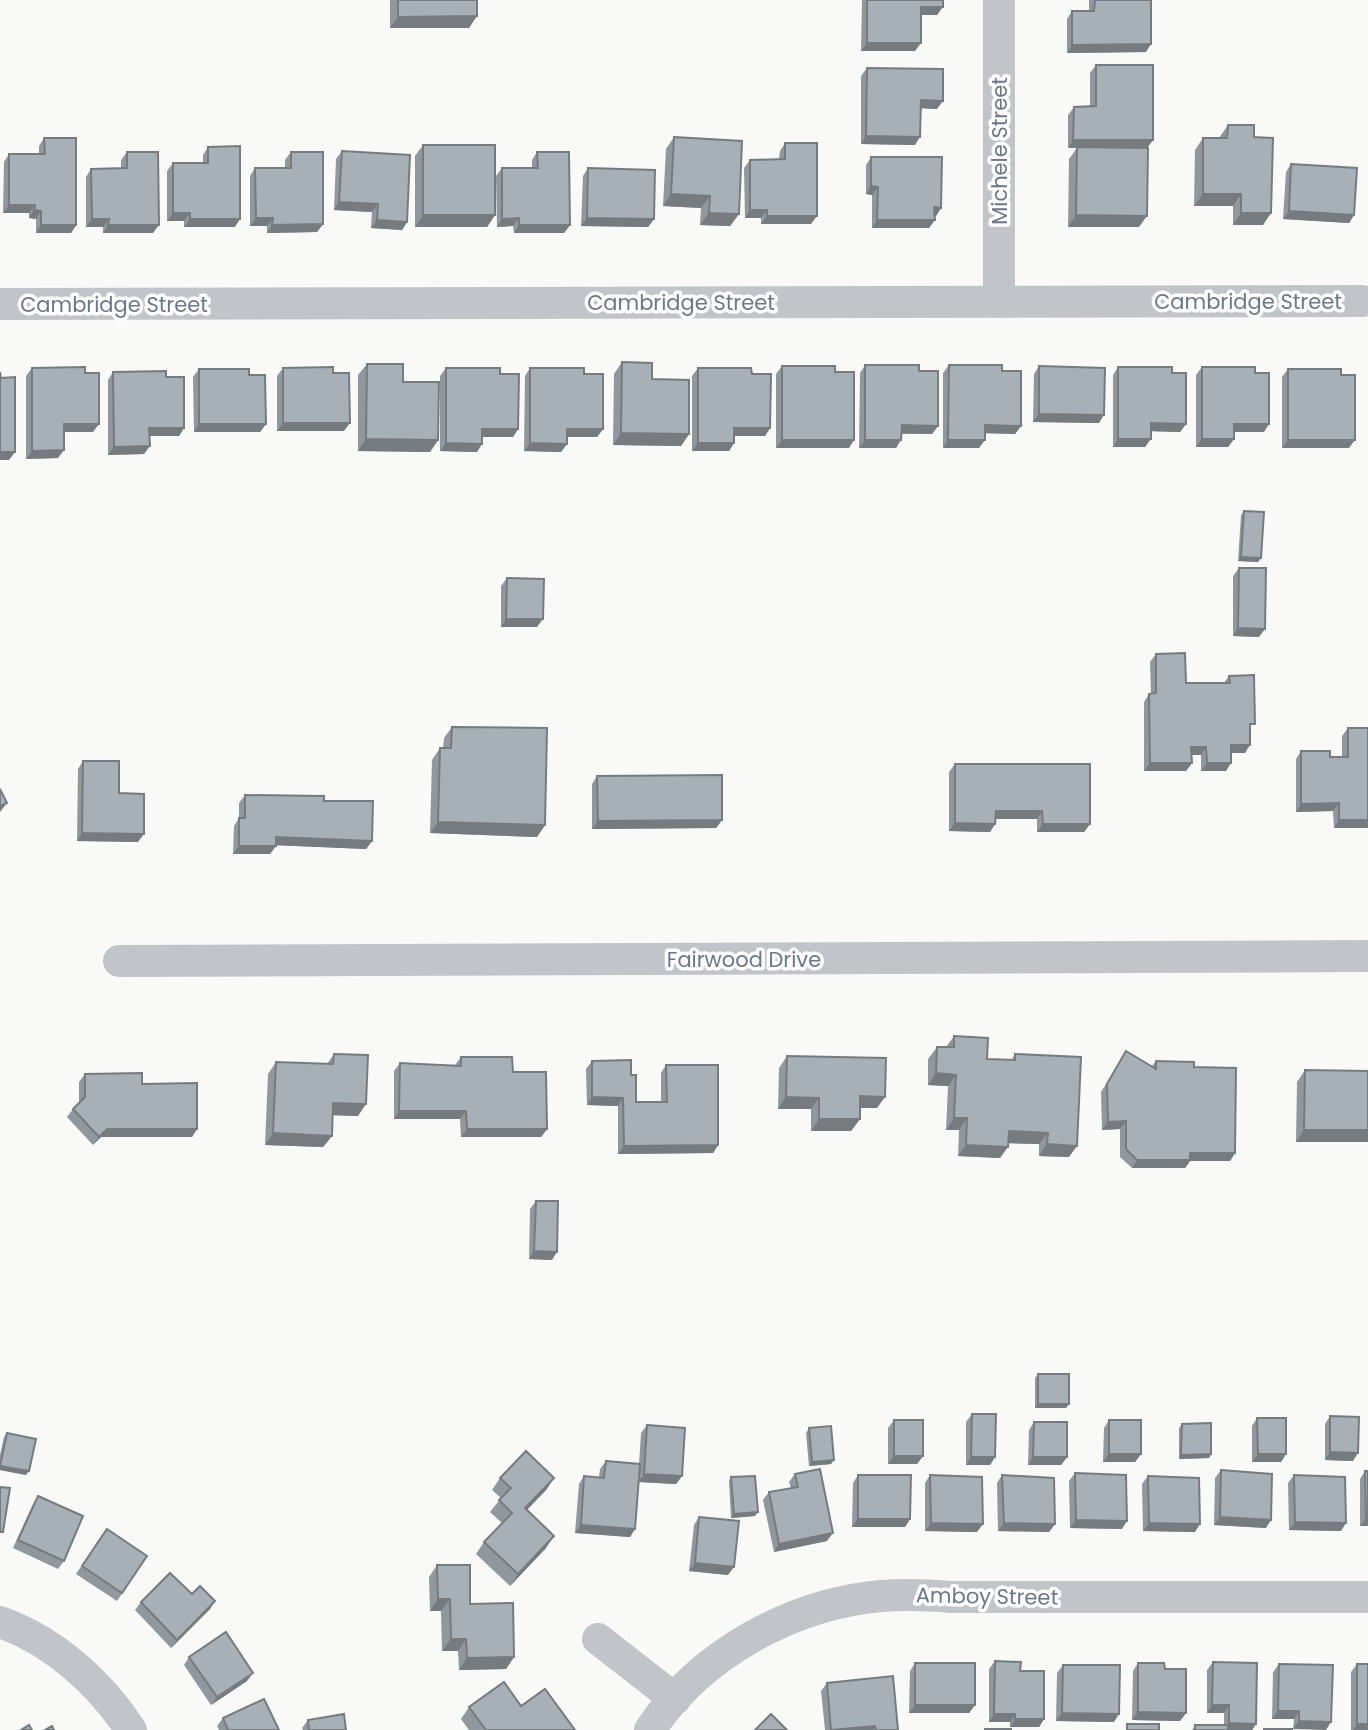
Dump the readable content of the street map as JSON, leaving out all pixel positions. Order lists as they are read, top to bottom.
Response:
{
  "streets": {
    "street": [
      "Michele Street",
      "Cambridge Street",
      "Fairwood Drive",
      "Amboy Street"
    ]
  },
  "crossings": [
    ["Michele Street", "Cambridge Street"]
  ]
}
